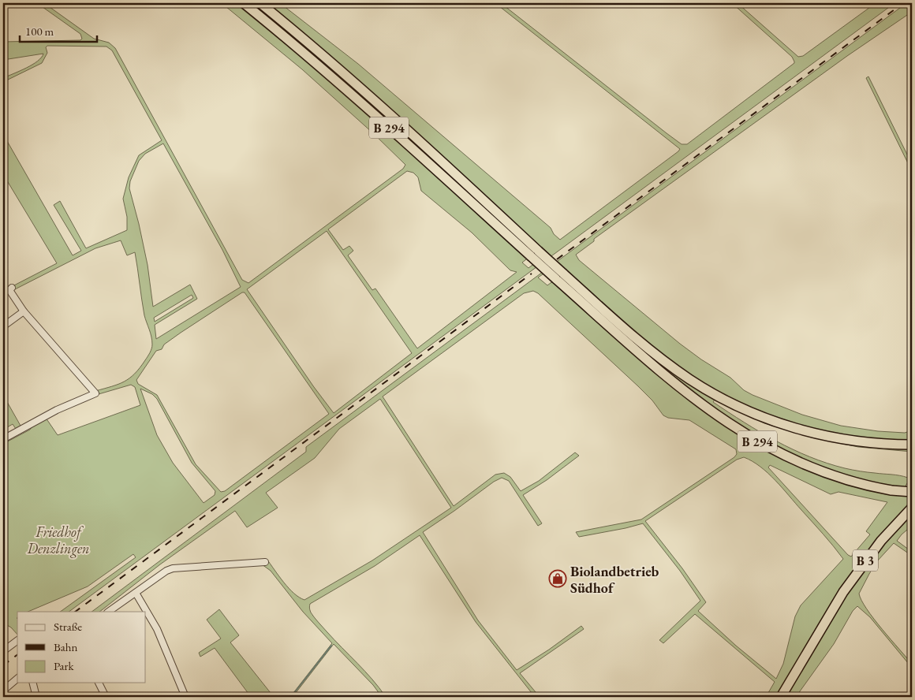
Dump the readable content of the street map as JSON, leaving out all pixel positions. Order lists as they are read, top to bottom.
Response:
{
  "streets": {
    "highway": ["B 294", "B 3"]
  },
  "parks": ["Friedhof Denzlingen"],
  "places": {
    "shop": ["Biolandbetrieb Südhof"]
  },
  "legend": ["Straße", "Bahn", "Park"],
  "scale_bar": "100 m"
}
